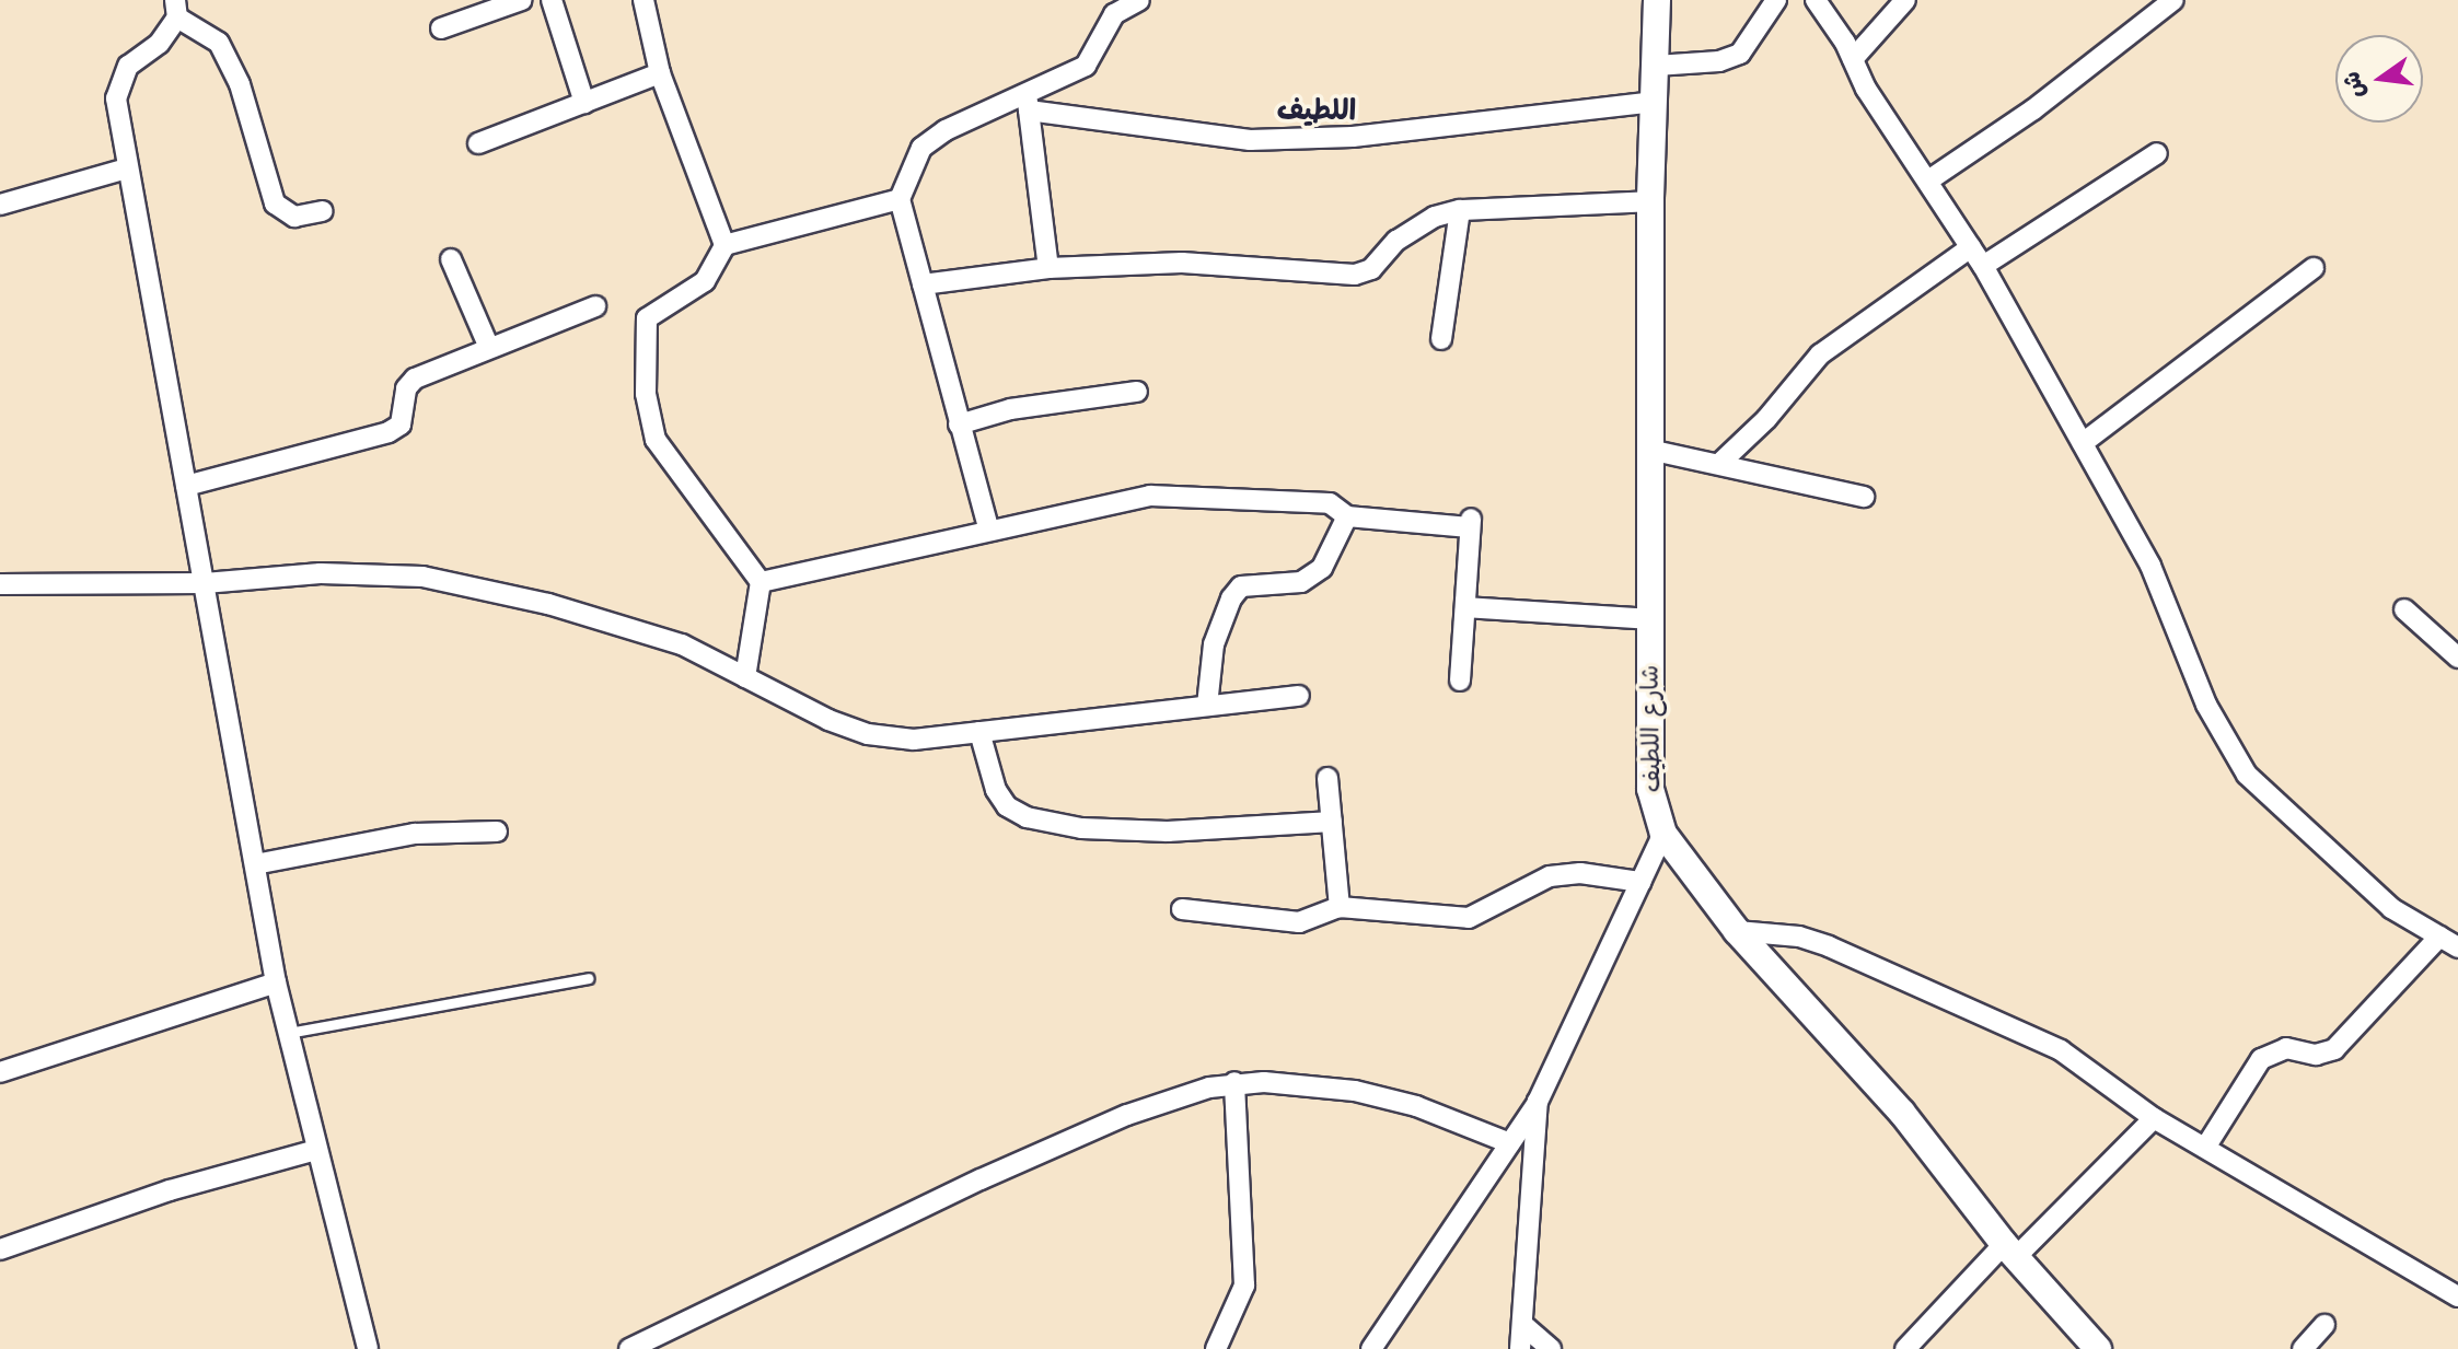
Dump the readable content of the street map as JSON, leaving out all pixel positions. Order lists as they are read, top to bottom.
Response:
{
  "streets": {
    "street": ["شارع اللطيف"]
  },
  "districts": ["اللطيف"],
  "north": "left"
}
